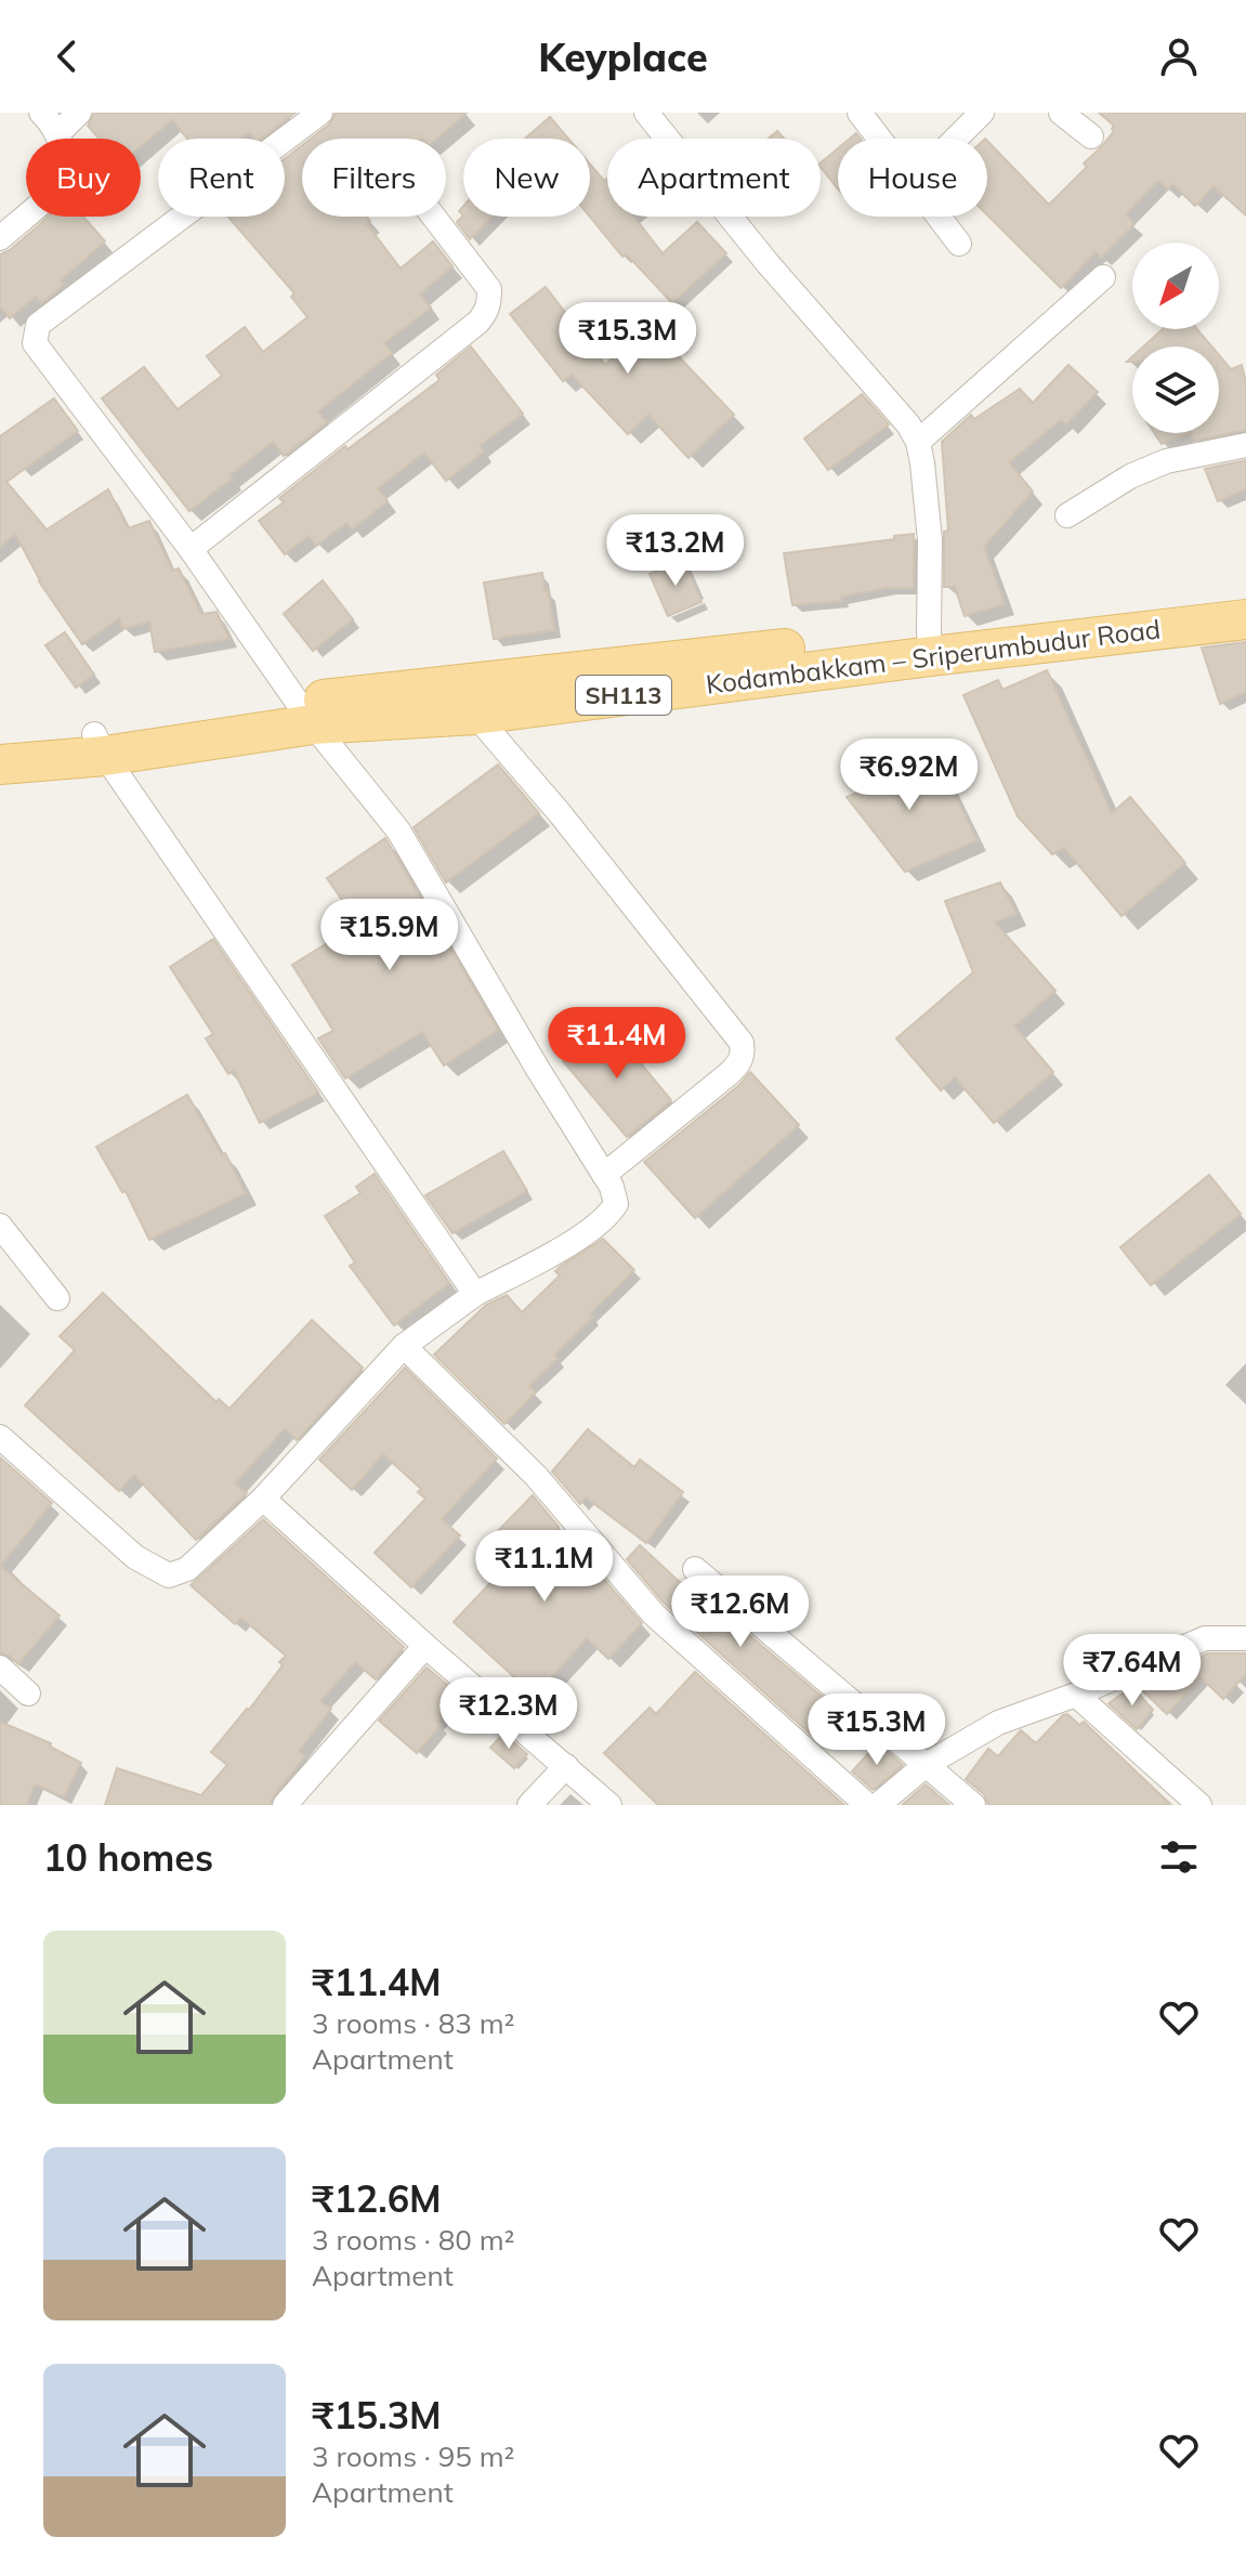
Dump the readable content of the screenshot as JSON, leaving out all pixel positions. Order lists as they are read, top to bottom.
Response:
{
  "streets": {
    "main road": ["Kodambakkam – Sriperumbudur Road", "SH113"]
  },
  "north": "bottom left",
  "page": {
    "header": "Keyplace",
    "chip": [
      "Buy",
      "Rent",
      "Filters",
      "New",
      "Apartment",
      "House"
    ],
    "price": [
      "₹15.3M",
      "₹13.2M",
      "₹6.92M",
      "₹15.9M",
      "₹11.4M",
      "₹11.1M",
      "₹12.6M",
      "₹7.64M",
      "₹12.3M",
      "₹15.3M"
    ],
    "heading": "10 homes",
    "list": [
      {
        "name": "₹11.4M",
        "note": "3 rooms · 83 m² · Apartment"
      },
      {
        "name": "₹12.6M",
        "note": "3 rooms · 80 m² · Apartment"
      },
      {
        "name": "₹15.3M",
        "note": "3 rooms · 95 m² · Apartment"
      }
    ]
  }
}
